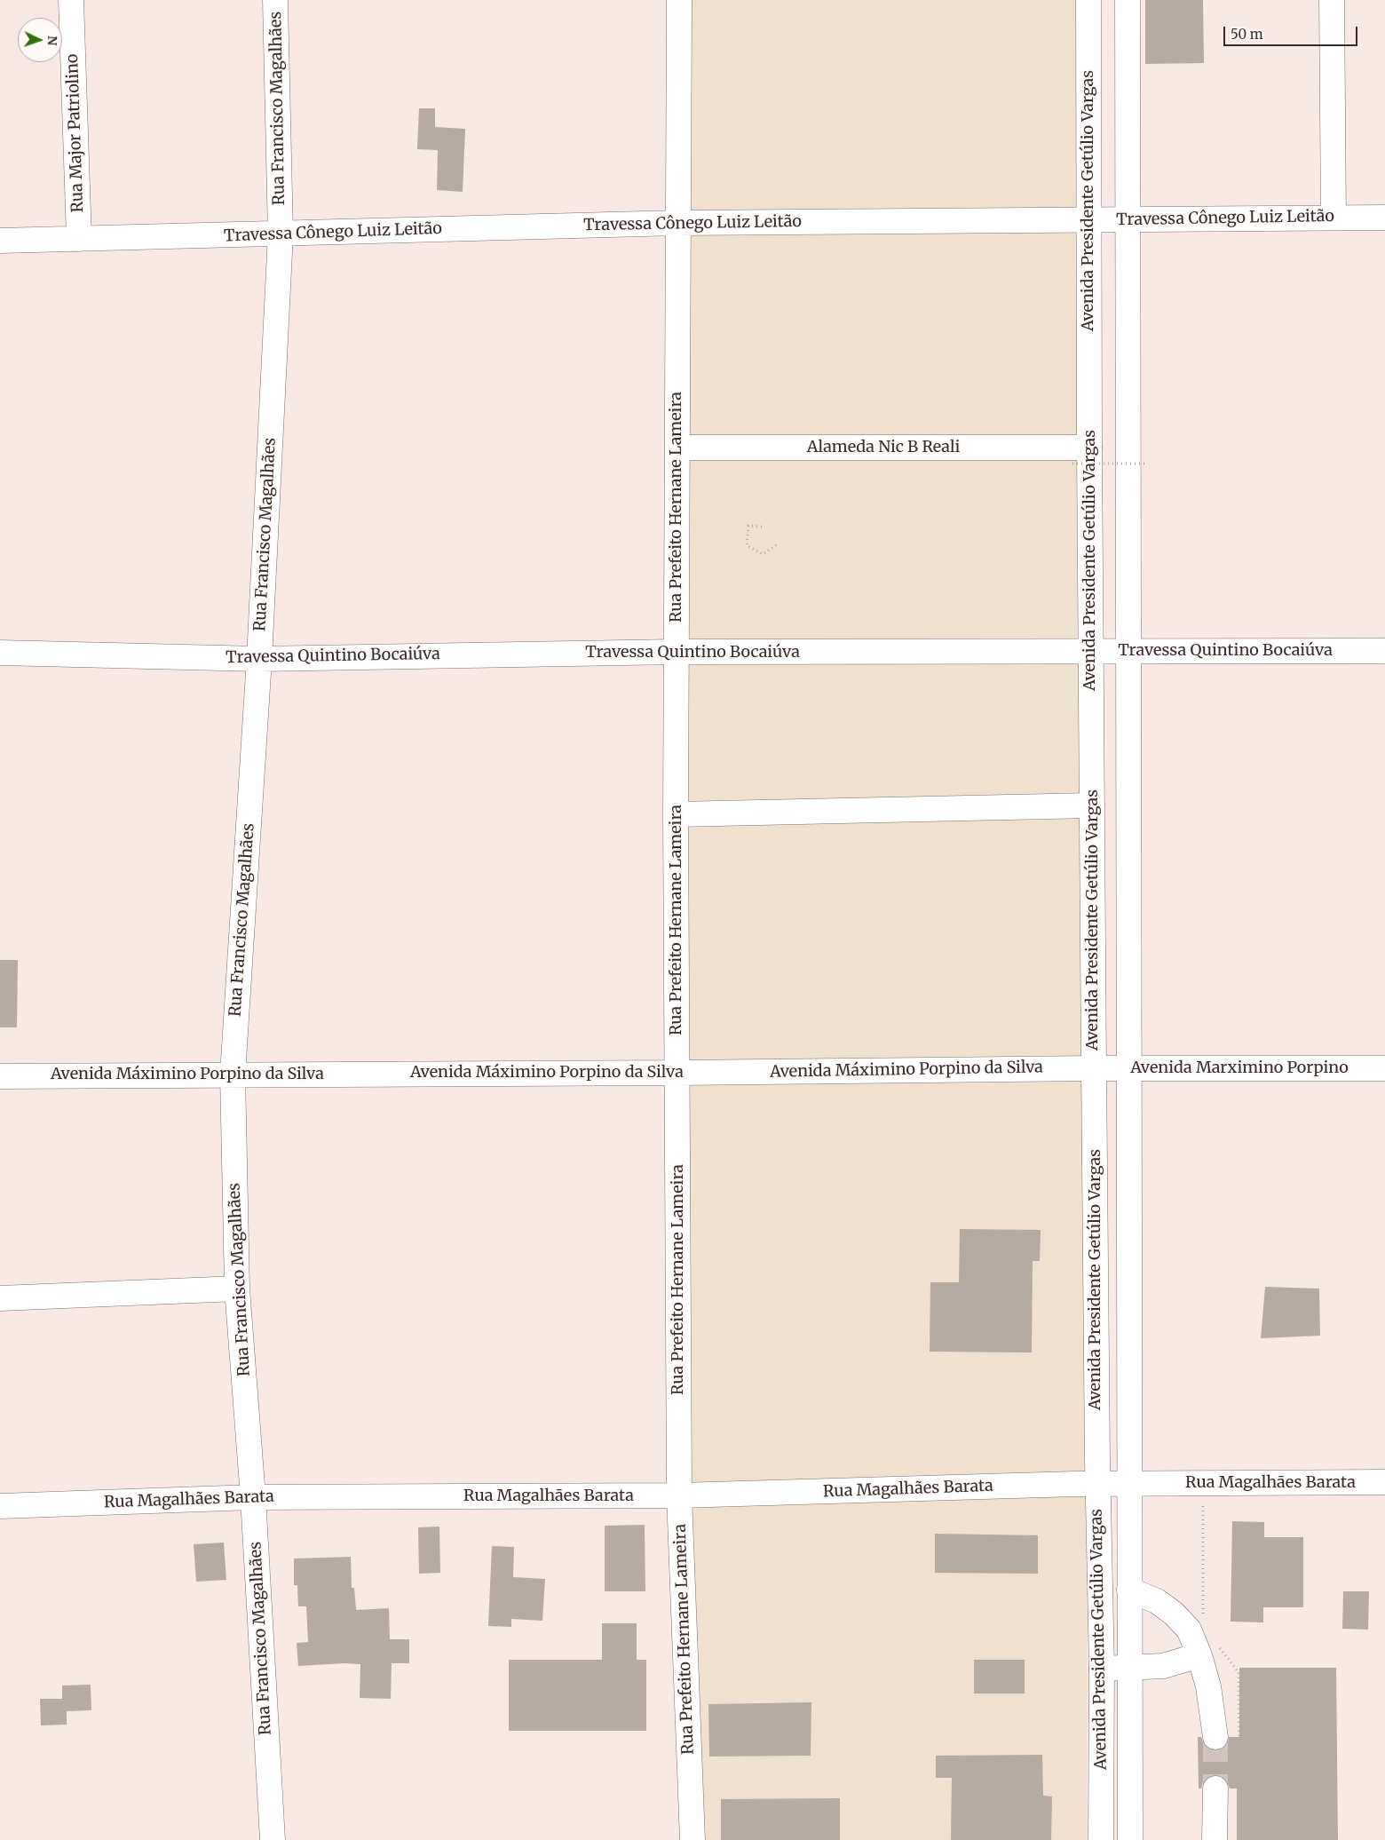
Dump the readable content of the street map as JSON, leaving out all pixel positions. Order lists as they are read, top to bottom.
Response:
{
  "streets": {
    "main road": [
      "Rua Francisco Magalhães",
      "Rua Major Patriolino",
      "Avenida Presidente Getúlio Vargas",
      "Travessa Cônego Luiz Leitão",
      "Alameda Nic B Reali",
      "Rua Prefeito Hernane Lameira",
      "Travessa Quintino Bocaiúva",
      "Avenida Marximino Porpino",
      "Avenida Máximino Porpino da Silva",
      "Rua Magalhães Barata"
    ]
  },
  "crossings": [
    ["Rua Francisco Magalhães", "Travessa Cônego Luiz Leitão"],
    ["Rua Francisco Magalhães", "Travessa Quintino Bocaiúva"],
    ["Rua Francisco Magalhães", "Avenida Máximino Porpino da Silva"],
    ["Rua Francisco Magalhães", "Rua Magalhães Barata"],
    ["Rua Major Patriolino", "Travessa Cônego Luiz Leitão"],
    ["Avenida Presidente Getúlio Vargas", "Travessa Cônego Luiz Leitão"],
    ["Avenida Presidente Getúlio Vargas", "Alameda Nic B Reali"],
    ["Avenida Presidente Getúlio Vargas", "Travessa Quintino Bocaiúva"],
    ["Avenida Presidente Getúlio Vargas", "Avenida Marximino Porpino"],
    ["Avenida Presidente Getúlio Vargas", "Avenida Máximino Porpino da Silva"],
    ["Avenida Presidente Getúlio Vargas", "Rua Magalhães Barata"],
    ["Travessa Cônego Luiz Leitão", "Rua Prefeito Hernane Lameira"],
    ["Alameda Nic B Reali", "Rua Prefeito Hernane Lameira"],
    ["Rua Prefeito Hernane Lameira", "Travessa Quintino Bocaiúva"],
    ["Rua Prefeito Hernane Lameira", "Avenida Máximino Porpino da Silva"],
    ["Rua Prefeito Hernane Lameira", "Rua Magalhães Barata"],
    ["Avenida Marximino Porpino", "Avenida Máximino Porpino da Silva"]
  ],
  "scale_bar": "50 m",
  "north": "right"
}
